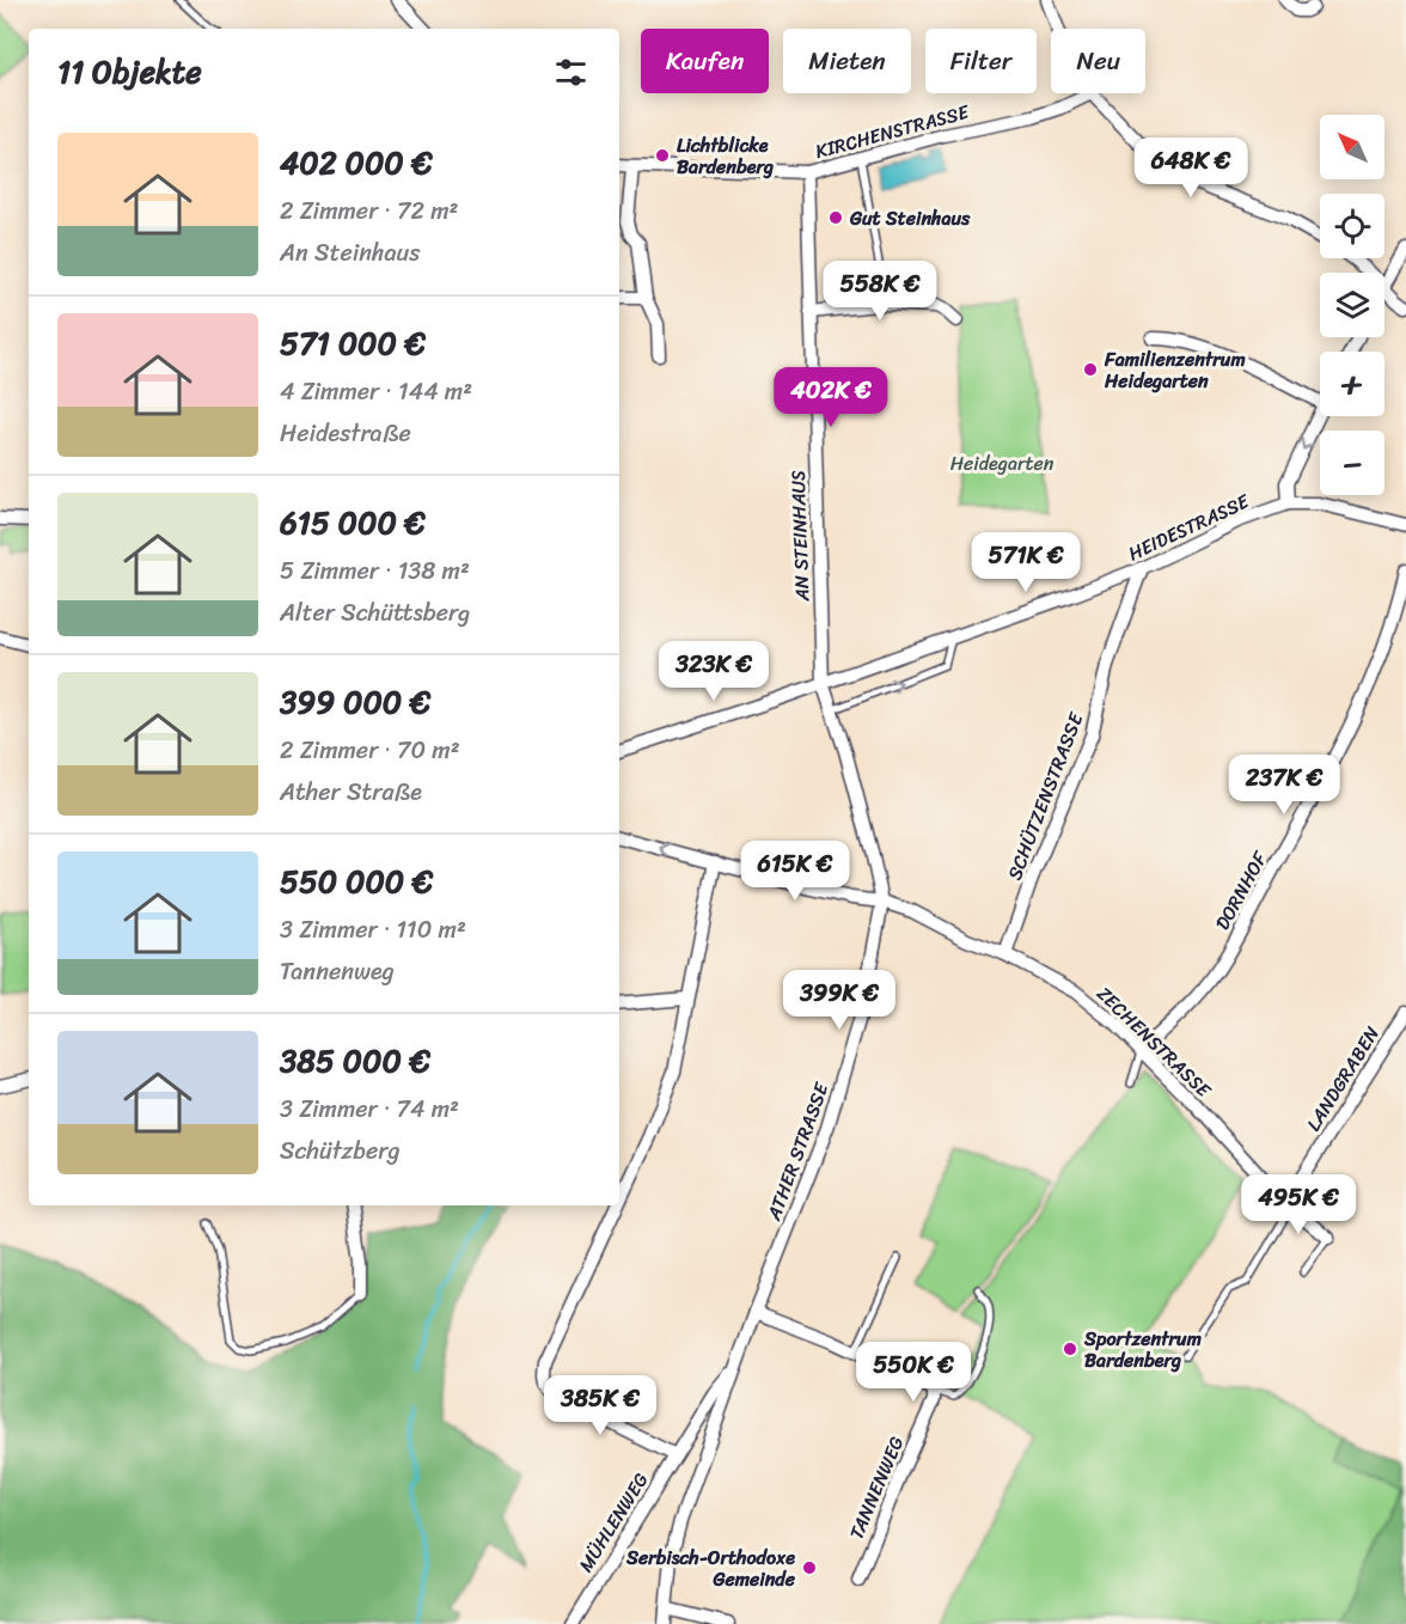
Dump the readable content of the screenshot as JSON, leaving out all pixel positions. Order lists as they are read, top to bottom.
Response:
{
  "streets": {
    "street": [
      "KIRCHENSTRASSE",
      "HEIDESTRASSE",
      "AN STEINHAUS",
      "SCHÜTZENSTRASSE",
      "DORNHOF",
      "ZECHENSTRASSE",
      "LANDGRABEN",
      "ATHER STRASSE",
      "TANNENWEG",
      "MÜHLENWEG"
    ]
  },
  "crossings": [
    ["KIRCHENSTRASSE", "AN STEINHAUS"],
    ["HEIDESTRASSE", "AN STEINHAUS"],
    ["HEIDESTRASSE", "SCHÜTZENSTRASSE"],
    ["HEIDESTRASSE", "ATHER STRASSE"],
    ["AN STEINHAUS", "ATHER STRASSE"],
    ["SCHÜTZENSTRASSE", "ZECHENSTRASSE"],
    ["DORNHOF", "ZECHENSTRASSE"],
    ["ZECHENSTRASSE", "LANDGRABEN"],
    ["ZECHENSTRASSE", "ATHER STRASSE"],
    ["ATHER STRASSE", "MÜHLENWEG"]
  ],
  "parks": ["Heidegarten"],
  "places": [
    "Lichtblicke Bardenberg",
    "Gut Steinhaus",
    "Familienzentrum Heidegarten",
    "Sportzentrum Bardenberg",
    "Serbisch-Orthodoxe Gemeinde"
  ],
  "north": "top left",
  "page": {
    "chip": [
      "Kaufen",
      "Mieten",
      "Filter",
      "Neu"
    ],
    "heading": "11 Objekte",
    "map_buttons": ["+", "−"],
    "list": [
      {
        "name": "402 000 €",
        "note": "2 Zimmer · 72 m² · An Steinhaus"
      },
      {
        "name": "571 000 €",
        "note": "4 Zimmer · 144 m² · Heidestraße"
      },
      {
        "name": "615 000 €",
        "note": "5 Zimmer · 138 m² · Alter Schüttsberg"
      },
      {
        "name": "399 000 €",
        "note": "2 Zimmer · 70 m² · Ather Straße"
      },
      {
        "name": "550 000 €",
        "note": "3 Zimmer · 110 m² · Tannenweg"
      },
      {
        "name": "385 000 €",
        "note": "3 Zimmer · 74 m² · Schützberg"
      }
    ],
    "price": [
      "648K €",
      "558K €",
      "402K €",
      "571K €",
      "323K €",
      "237K €",
      "615K €",
      "399K €",
      "495K €",
      "550K €",
      "385K €"
    ]
  }
}
